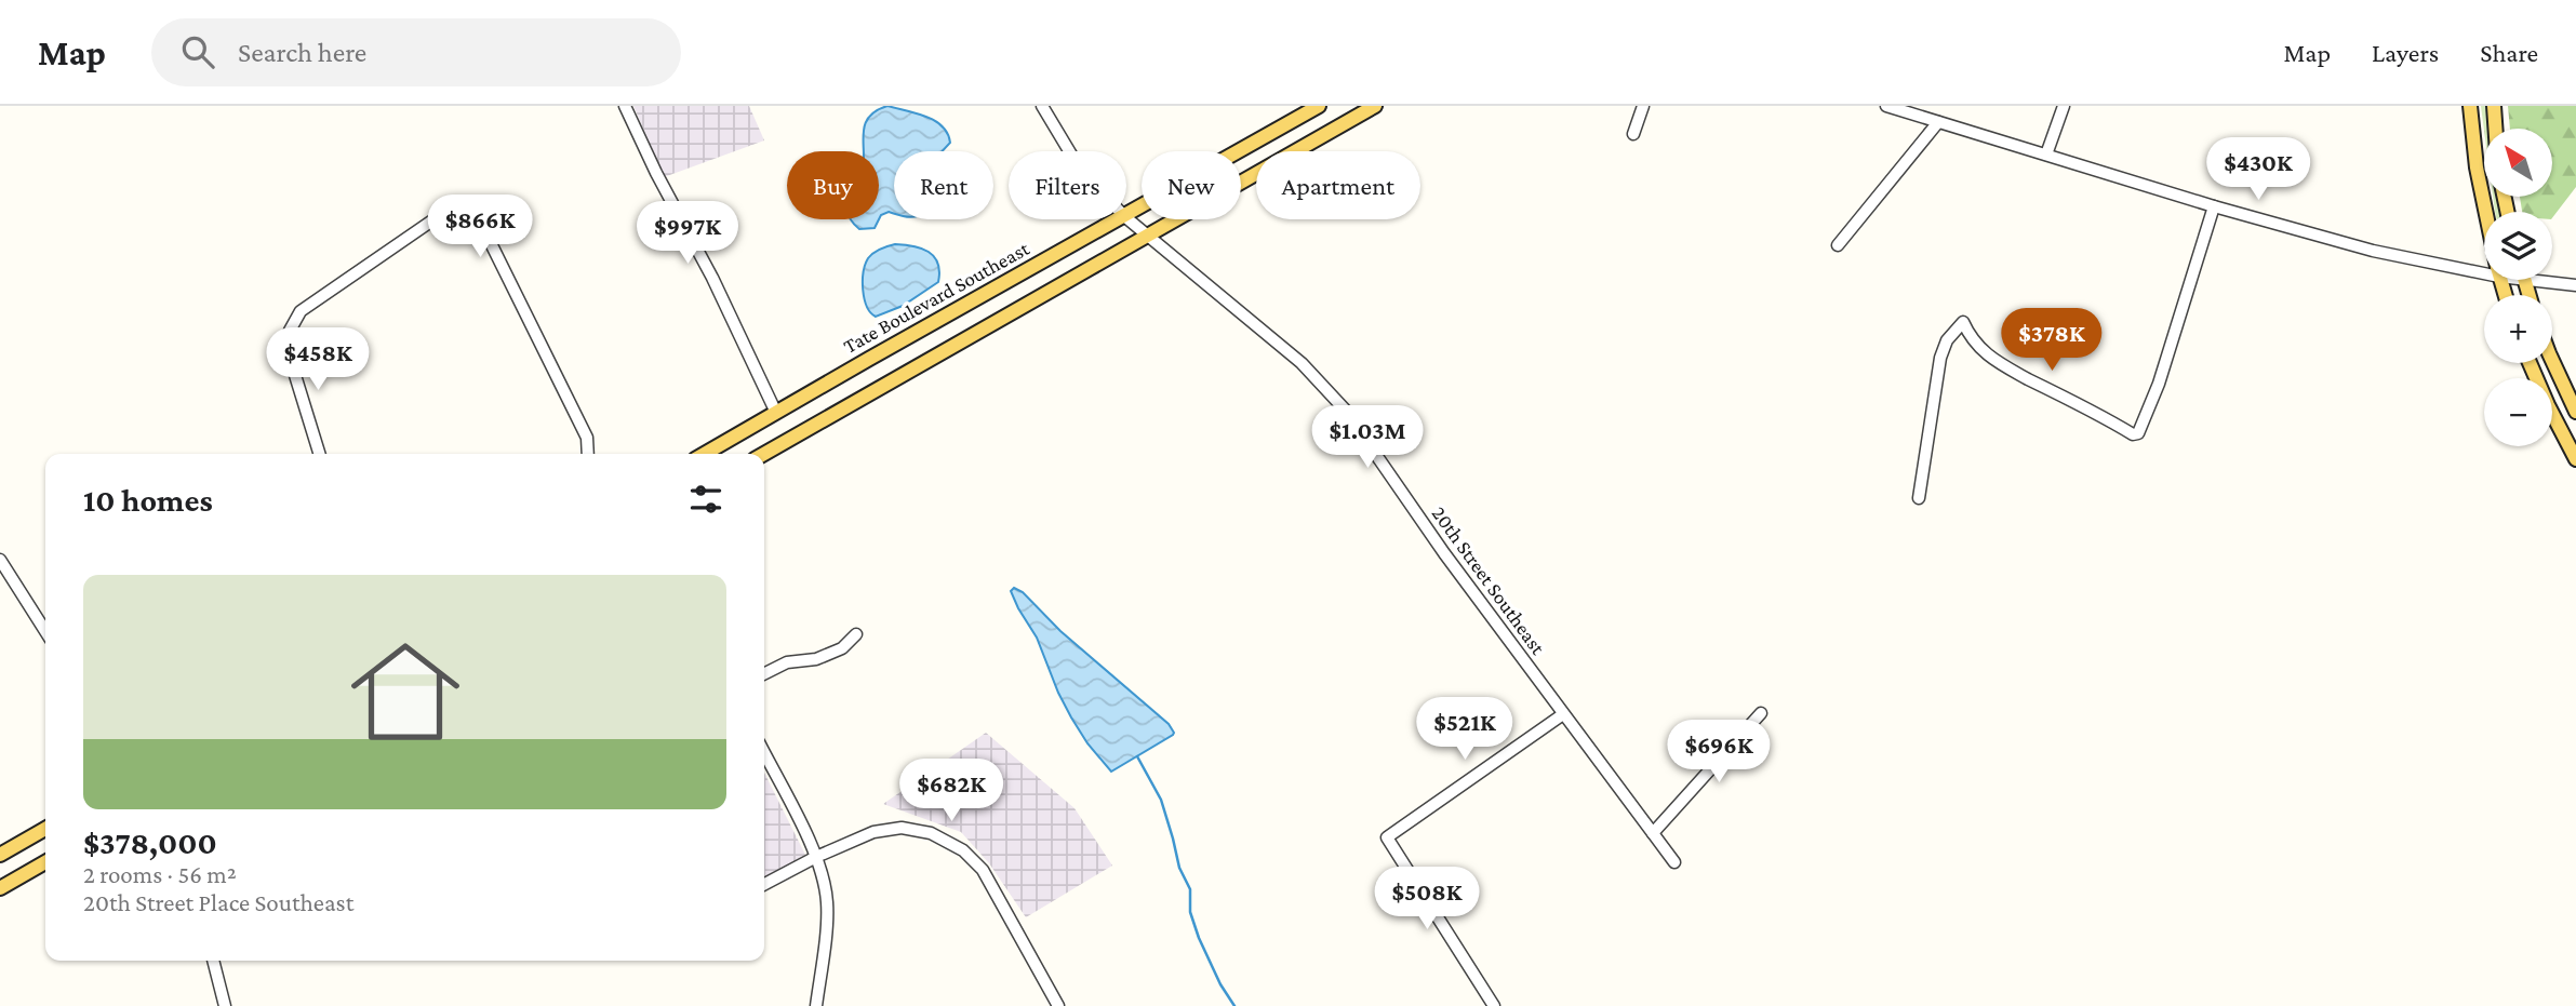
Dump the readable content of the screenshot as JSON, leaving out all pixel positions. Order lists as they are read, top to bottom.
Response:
{
  "streets": {
    "main road": ["Tate Boulevard Southeast"],
    "street": ["20th Street Southeast"]
  },
  "north": "top left",
  "page": {
    "header": "Map",
    "search": "Search here",
    "nav": ["Map", "Layers", "Share"],
    "map_buttons": ["+", "−"],
    "price": [
      "$430K",
      "$866K",
      "$997K",
      "$378K",
      "$458K",
      "$1.03M",
      "$521K",
      "$696K",
      "$682K",
      "$508K"
    ],
    "chip": [
      "Buy",
      "Rent",
      "Filters",
      "New",
      "Apartment"
    ],
    "heading": "10 homes",
    "list": [
      {
        "name": "$378,000",
        "note": "2 rooms · 56 m² · 20th Street Place Southeast"
      }
    ]
  }
}
